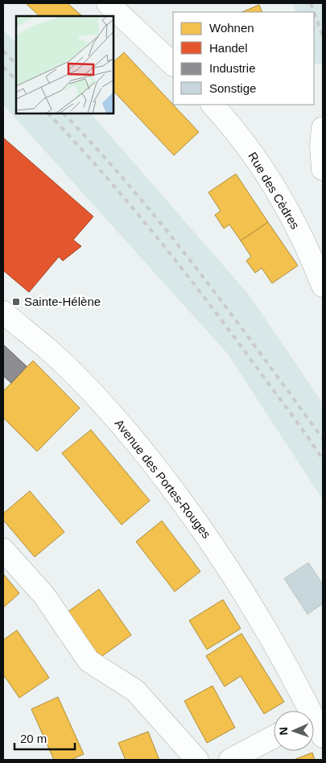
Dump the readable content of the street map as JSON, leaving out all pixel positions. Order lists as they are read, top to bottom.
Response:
{
  "streets": {
    "street": ["Rue des Cèdres", "Avenue des Portes-Rouges"]
  },
  "places": {
    "transit": ["Sainte-Hélène"]
  },
  "legend": [
    "Wohnen",
    "Handel",
    "Industrie",
    "Sonstige"
  ],
  "scale_bar": "20 m",
  "north": "left"
}
